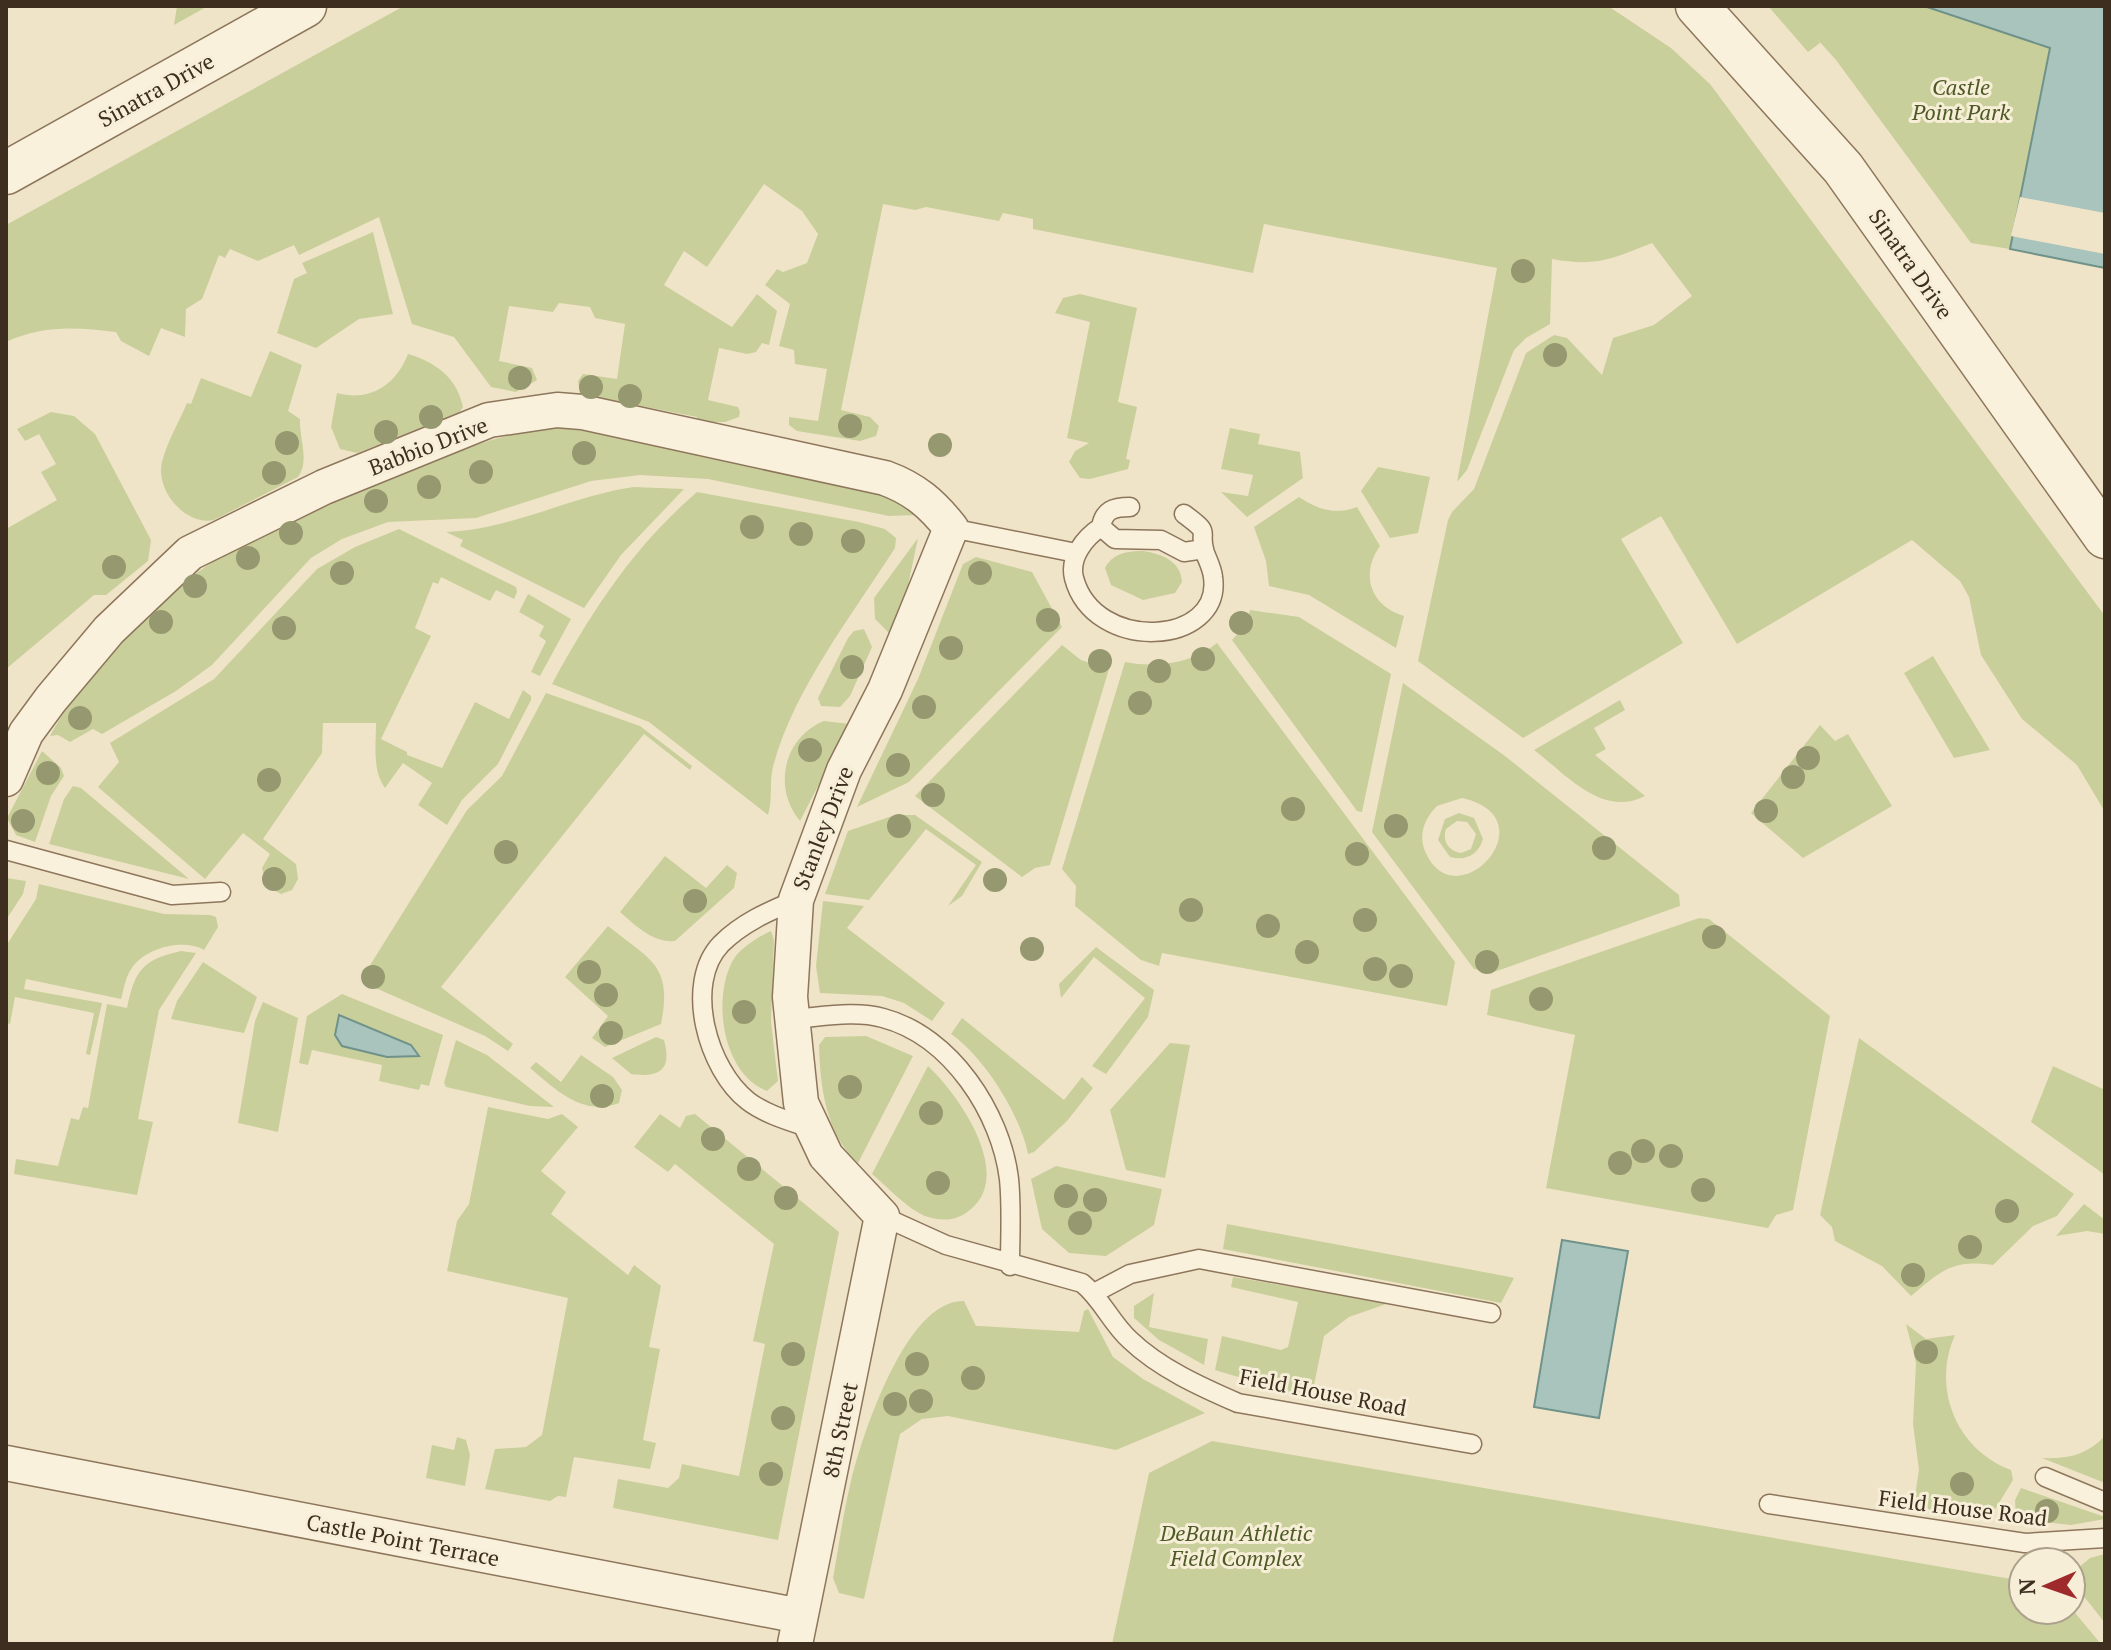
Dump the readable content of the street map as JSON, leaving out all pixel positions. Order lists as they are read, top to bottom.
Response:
{
  "streets": {
    "street": [
      "Sinatra Drive",
      "Babbio Drive",
      "Stanley Drive",
      "8th Street",
      "Castle Point Terrace"
    ],
    "lane": ["Field House Road"]
  },
  "crossings": [
    ["Babbio Drive", "Stanley Drive"],
    ["Stanley Drive", "Field House Road"],
    ["Stanley Drive", "8th Street"],
    ["Field House Road", "8th Street"],
    ["8th Street", "Castle Point Terrace"]
  ],
  "parks": ["Castle Point Park", "DeBaun Athletic Field Complex"],
  "north": "left"
}
